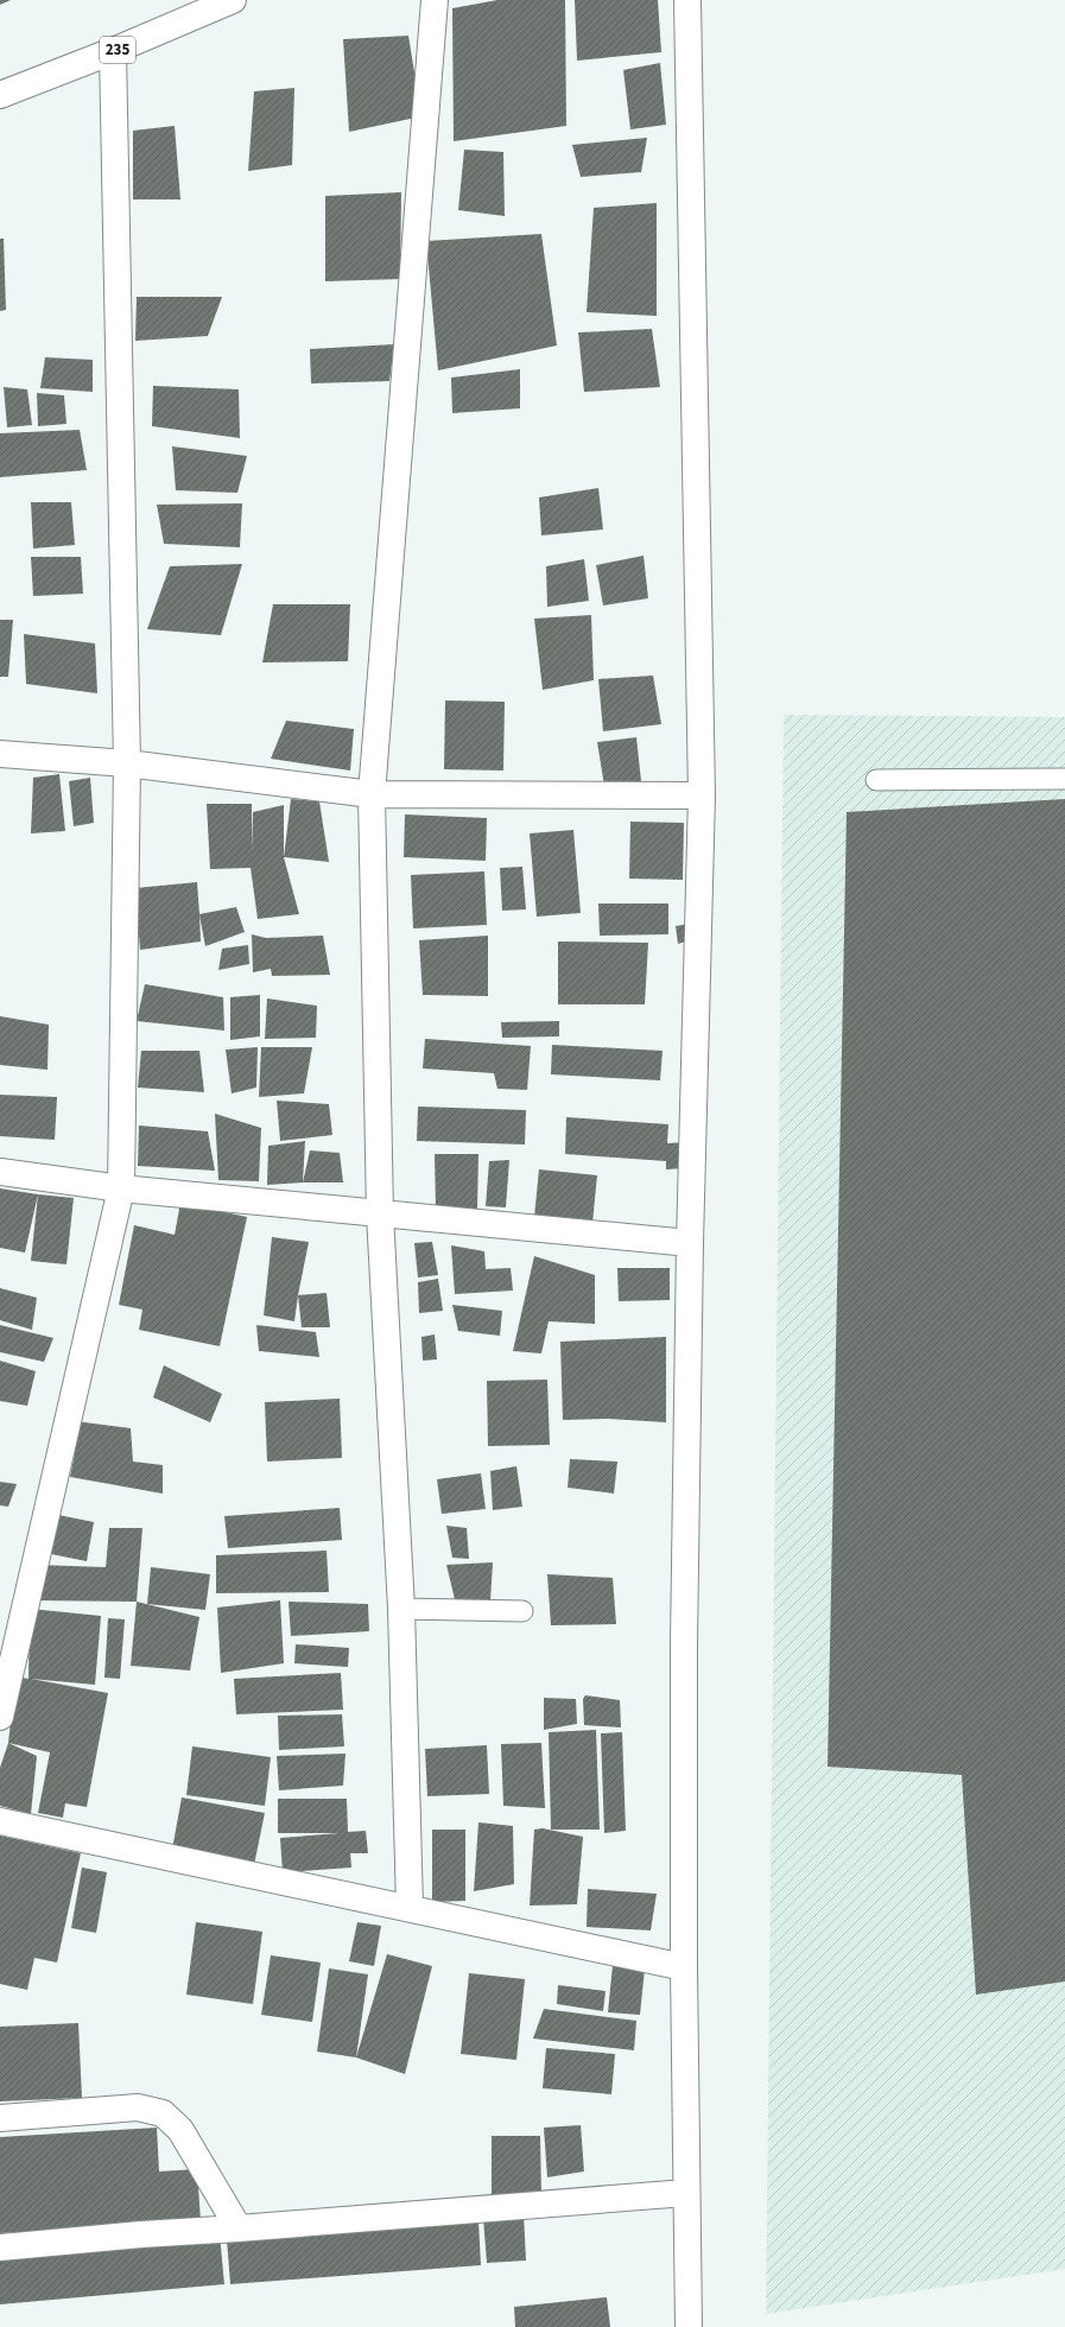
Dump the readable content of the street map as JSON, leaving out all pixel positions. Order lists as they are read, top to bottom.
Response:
{
  "streets": {
    "street": ["235"]
  }
}
